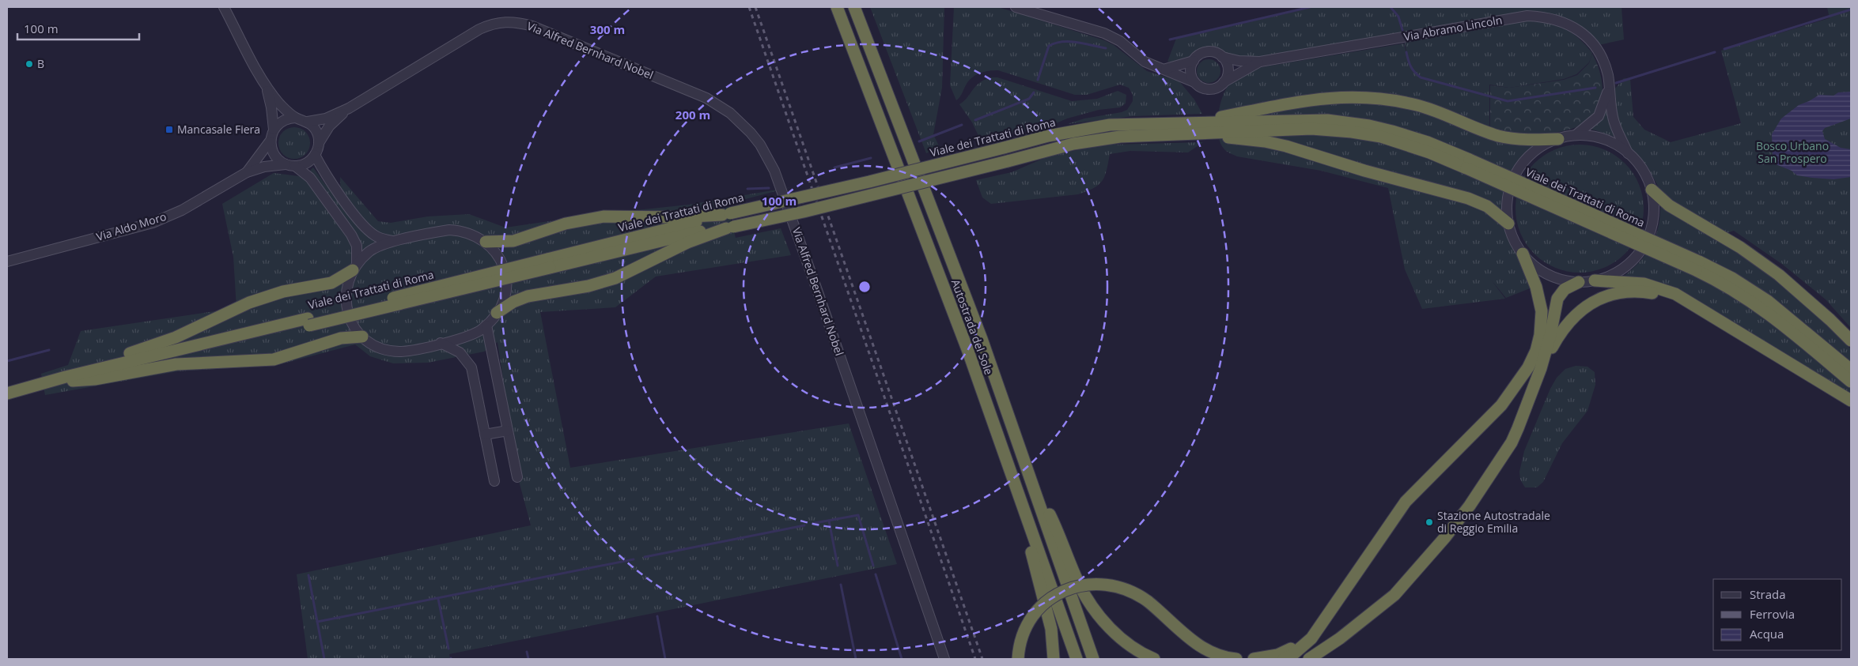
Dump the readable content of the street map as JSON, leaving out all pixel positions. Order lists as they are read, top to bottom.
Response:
{
  "streets": {
    "highway": ["Viale dei Trattati di Roma", "Autostrada del Sole"],
    "street": ["Via Abramo Lincoln", "Via Alfred Bernhard Nobel", "Via Aldo Moro"]
  },
  "crossings": [
    ["Via Abramo Lincoln", "Viale dei Trattati di Roma"],
    ["Via Alfred Bernhard Nobel", "Via Aldo Moro"]
  ],
  "parks": ["Bosco Urbano San Prospero"],
  "places": {
    "other": ["B", "Stazione Autostradale di Reggio Emilia"],
    "transit": ["Mancasale Fiera"]
  },
  "legend": ["Strada", "Ferrovia", "Acqua"],
  "scale_bar": "100 m",
  "rings": ["300 m", "200 m", "100 m"]
}
